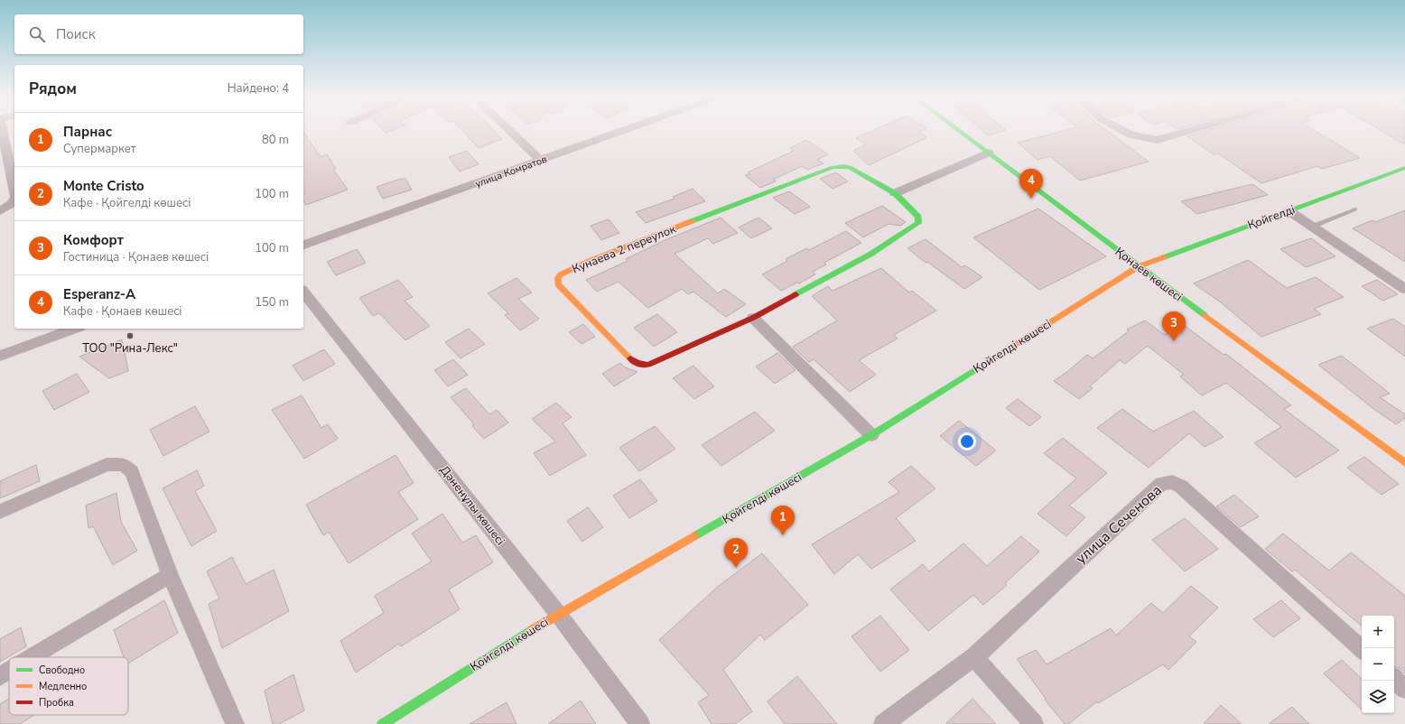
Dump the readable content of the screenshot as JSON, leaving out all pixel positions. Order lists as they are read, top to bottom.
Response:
{
  "streets": {
    "street": [
      "улица Комратов",
      "Қойгелді",
      "Кунаева 2 переулок",
      "Қонаев көшесі",
      "Қойгелді көшесі",
      "Дәненұлы көшесі",
      "улица Сеченова"
    ]
  },
  "crossings": [
    ["Қойгелді", "Қонаев көшесі"],
    ["Қойгелді", "Қойгелді көшесі"],
    ["Қонаев көшесі", "Қойгелді көшесі"],
    ["Қойгелді көшесі", "Дәненұлы көшесі"]
  ],
  "places": ["ТОО \"Рина-Лекс\""],
  "legend": ["Свободно", "Медленно", "Пробка"],
  "page": {
    "search": "Поиск",
    "heading": ["Рядом", "Найдено: 4"],
    "list": [
      {
        "mark": "1",
        "name": "Парнас",
        "note": "Супермаркет",
        "value": "80 m"
      },
      {
        "mark": "2",
        "name": "Monte Cristo",
        "note": "Кафе · Қойгелді көшесі",
        "value": "100 m"
      },
      {
        "mark": "3",
        "name": "Комфорт",
        "note": "Гостиница · Қонаев көшесі",
        "value": "100 m"
      },
      {
        "mark": "4",
        "name": "Esperanz-A",
        "note": "Кафе · Қонаев көшесі",
        "value": "150 m"
      }
    ],
    "pins": [
      "4",
      "3",
      "1",
      "2"
    ],
    "map_buttons": ["+", "−"]
  }
}
